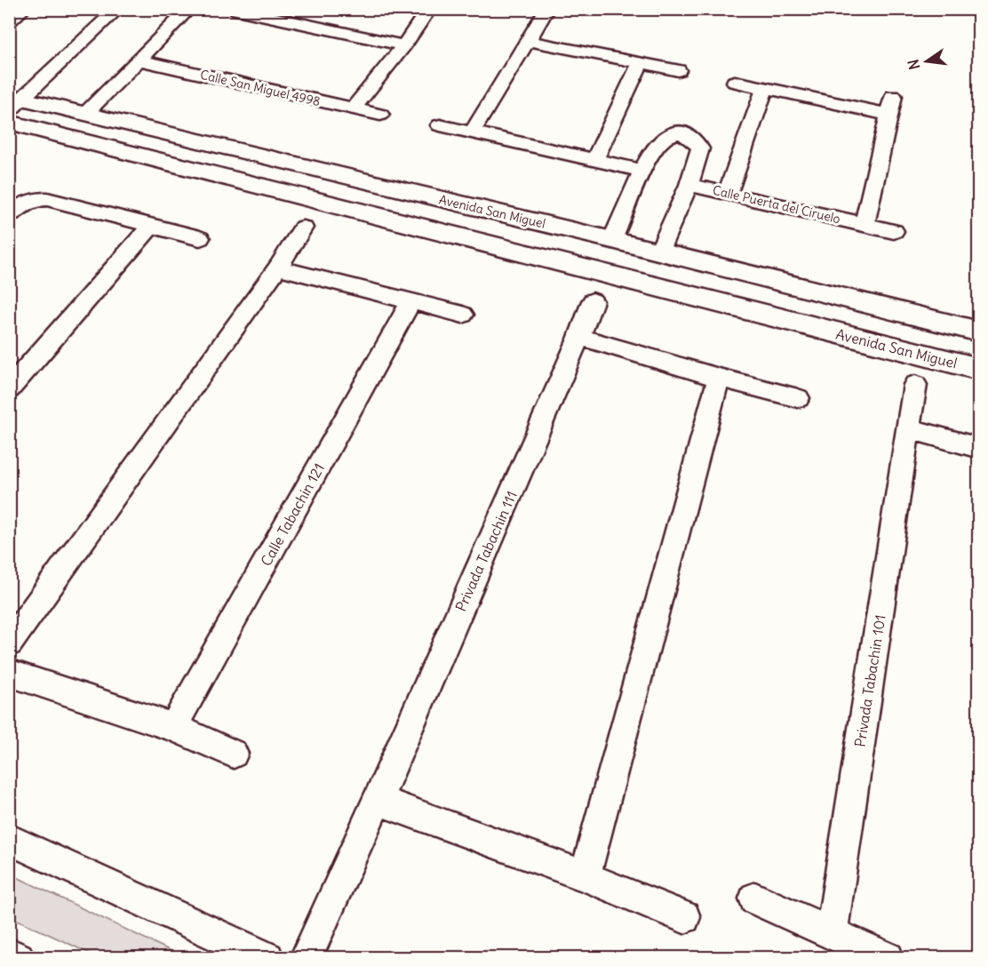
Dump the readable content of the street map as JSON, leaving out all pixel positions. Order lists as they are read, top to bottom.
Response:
{
  "streets": {
    "street": [
      "Calle San Miguel 4998",
      "Calle Puerta del Ciruelo",
      "Avenida San Miguel",
      "Calle Tabachin 121",
      "Privada Tabachin 111",
      "Privada Tabachin 101"
    ]
  },
  "north": "left"
}
